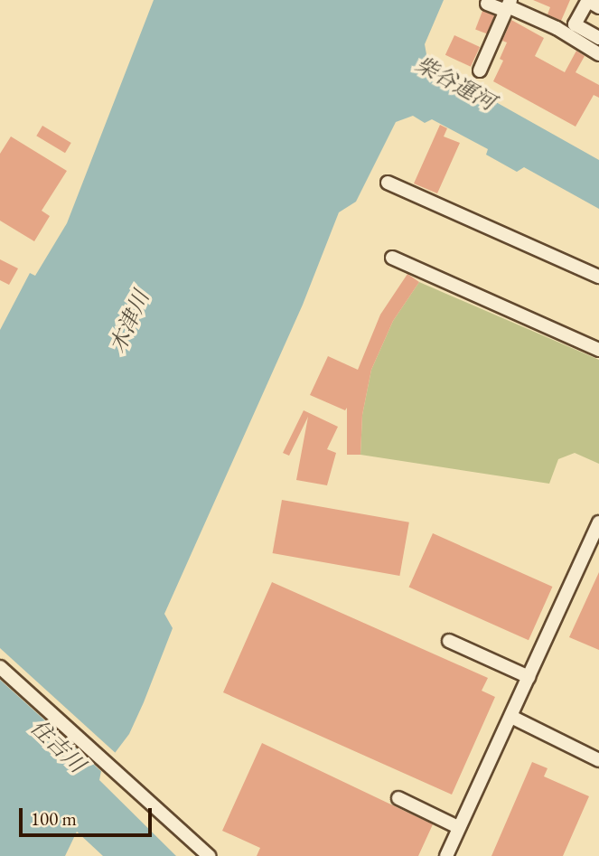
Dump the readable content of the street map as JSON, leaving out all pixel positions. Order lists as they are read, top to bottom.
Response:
{
  "water": ["柴谷運河", "木津川", "住吉川"],
  "scale_bar": "100 m"
}
